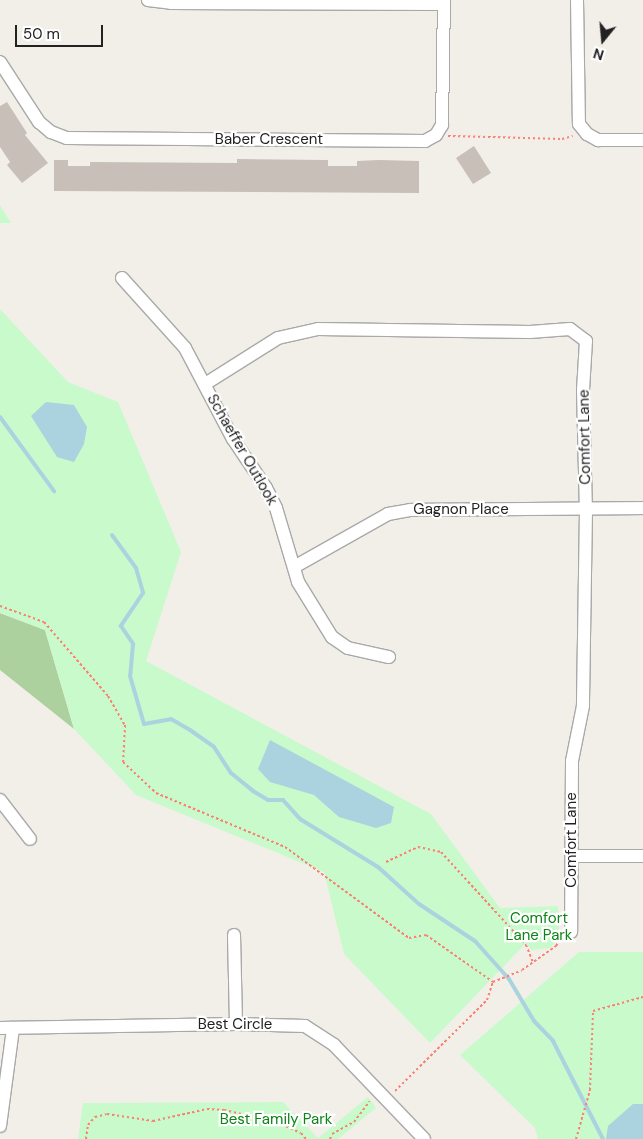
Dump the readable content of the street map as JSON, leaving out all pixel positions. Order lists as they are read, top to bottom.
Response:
{
  "streets": {
    "street": [
      "Baber Crescent",
      "Comfort Lane",
      "Schaeffer Outlook",
      "Gagnon Place",
      "Best Circle"
    ]
  },
  "crossings": [
    ["Comfort Lane", "Schaeffer Outlook"],
    ["Comfort Lane", "Gagnon Place"],
    ["Schaeffer Outlook", "Gagnon Place"]
  ],
  "parks": ["Comfort Lane Park", "Best Family Park"],
  "scale_bar": "50 m",
  "north": "bottom"
}
